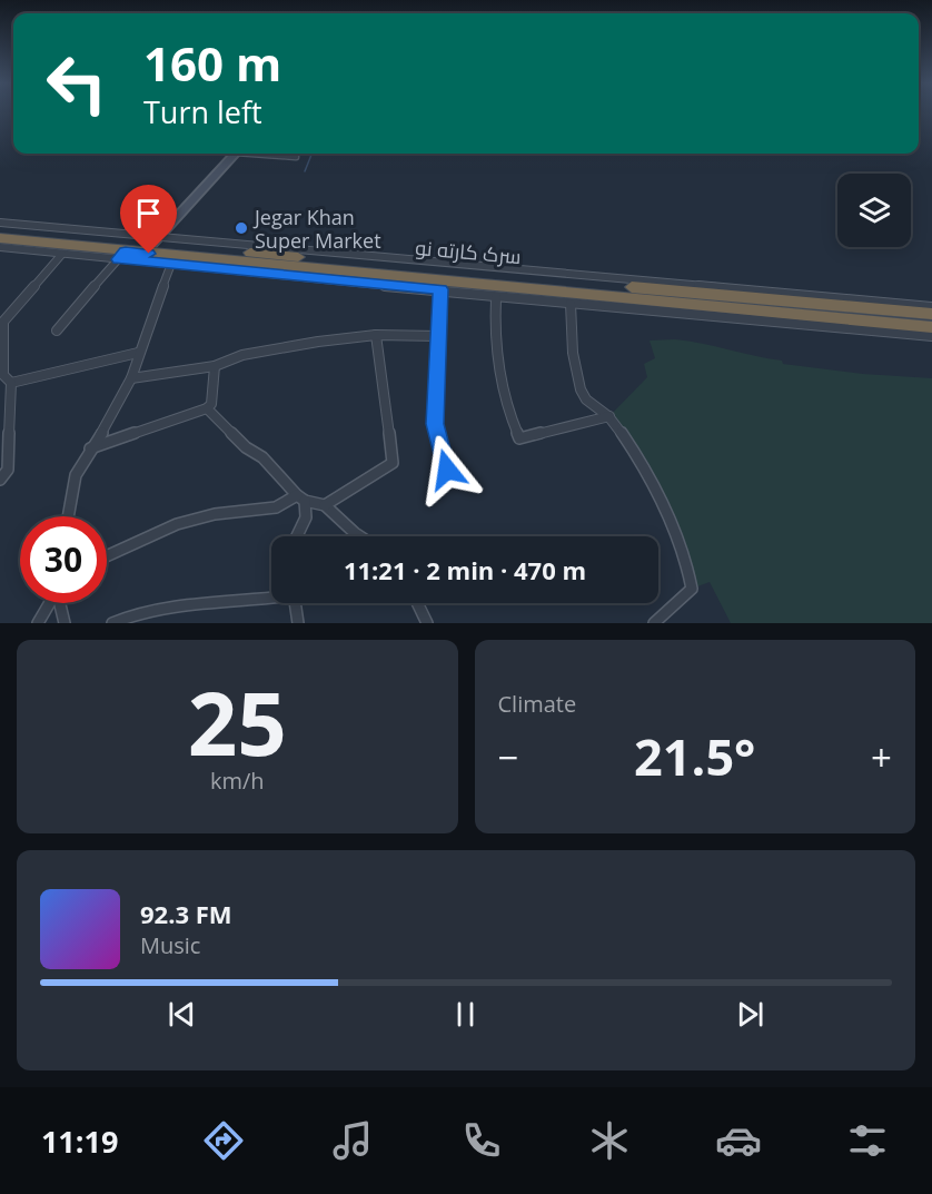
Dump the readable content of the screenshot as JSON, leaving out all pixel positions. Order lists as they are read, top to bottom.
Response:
{
  "streets": {
    "highway": ["سرک کارته نو"]
  },
  "places": ["Jegar Khan Super Market"],
  "page": {
    "turn": ["160 m", "Turn left"],
    "limit": "30",
    "trip": "11:21 · 2 min · 470 m",
    "tile": [
      ["25", "km/h"],
      "Climate"
    ],
    "heat": ["−", "21.5°", "+"],
    "song": ["92.3 FM", "Music"],
    "tabs": "11:19"
  }
}
